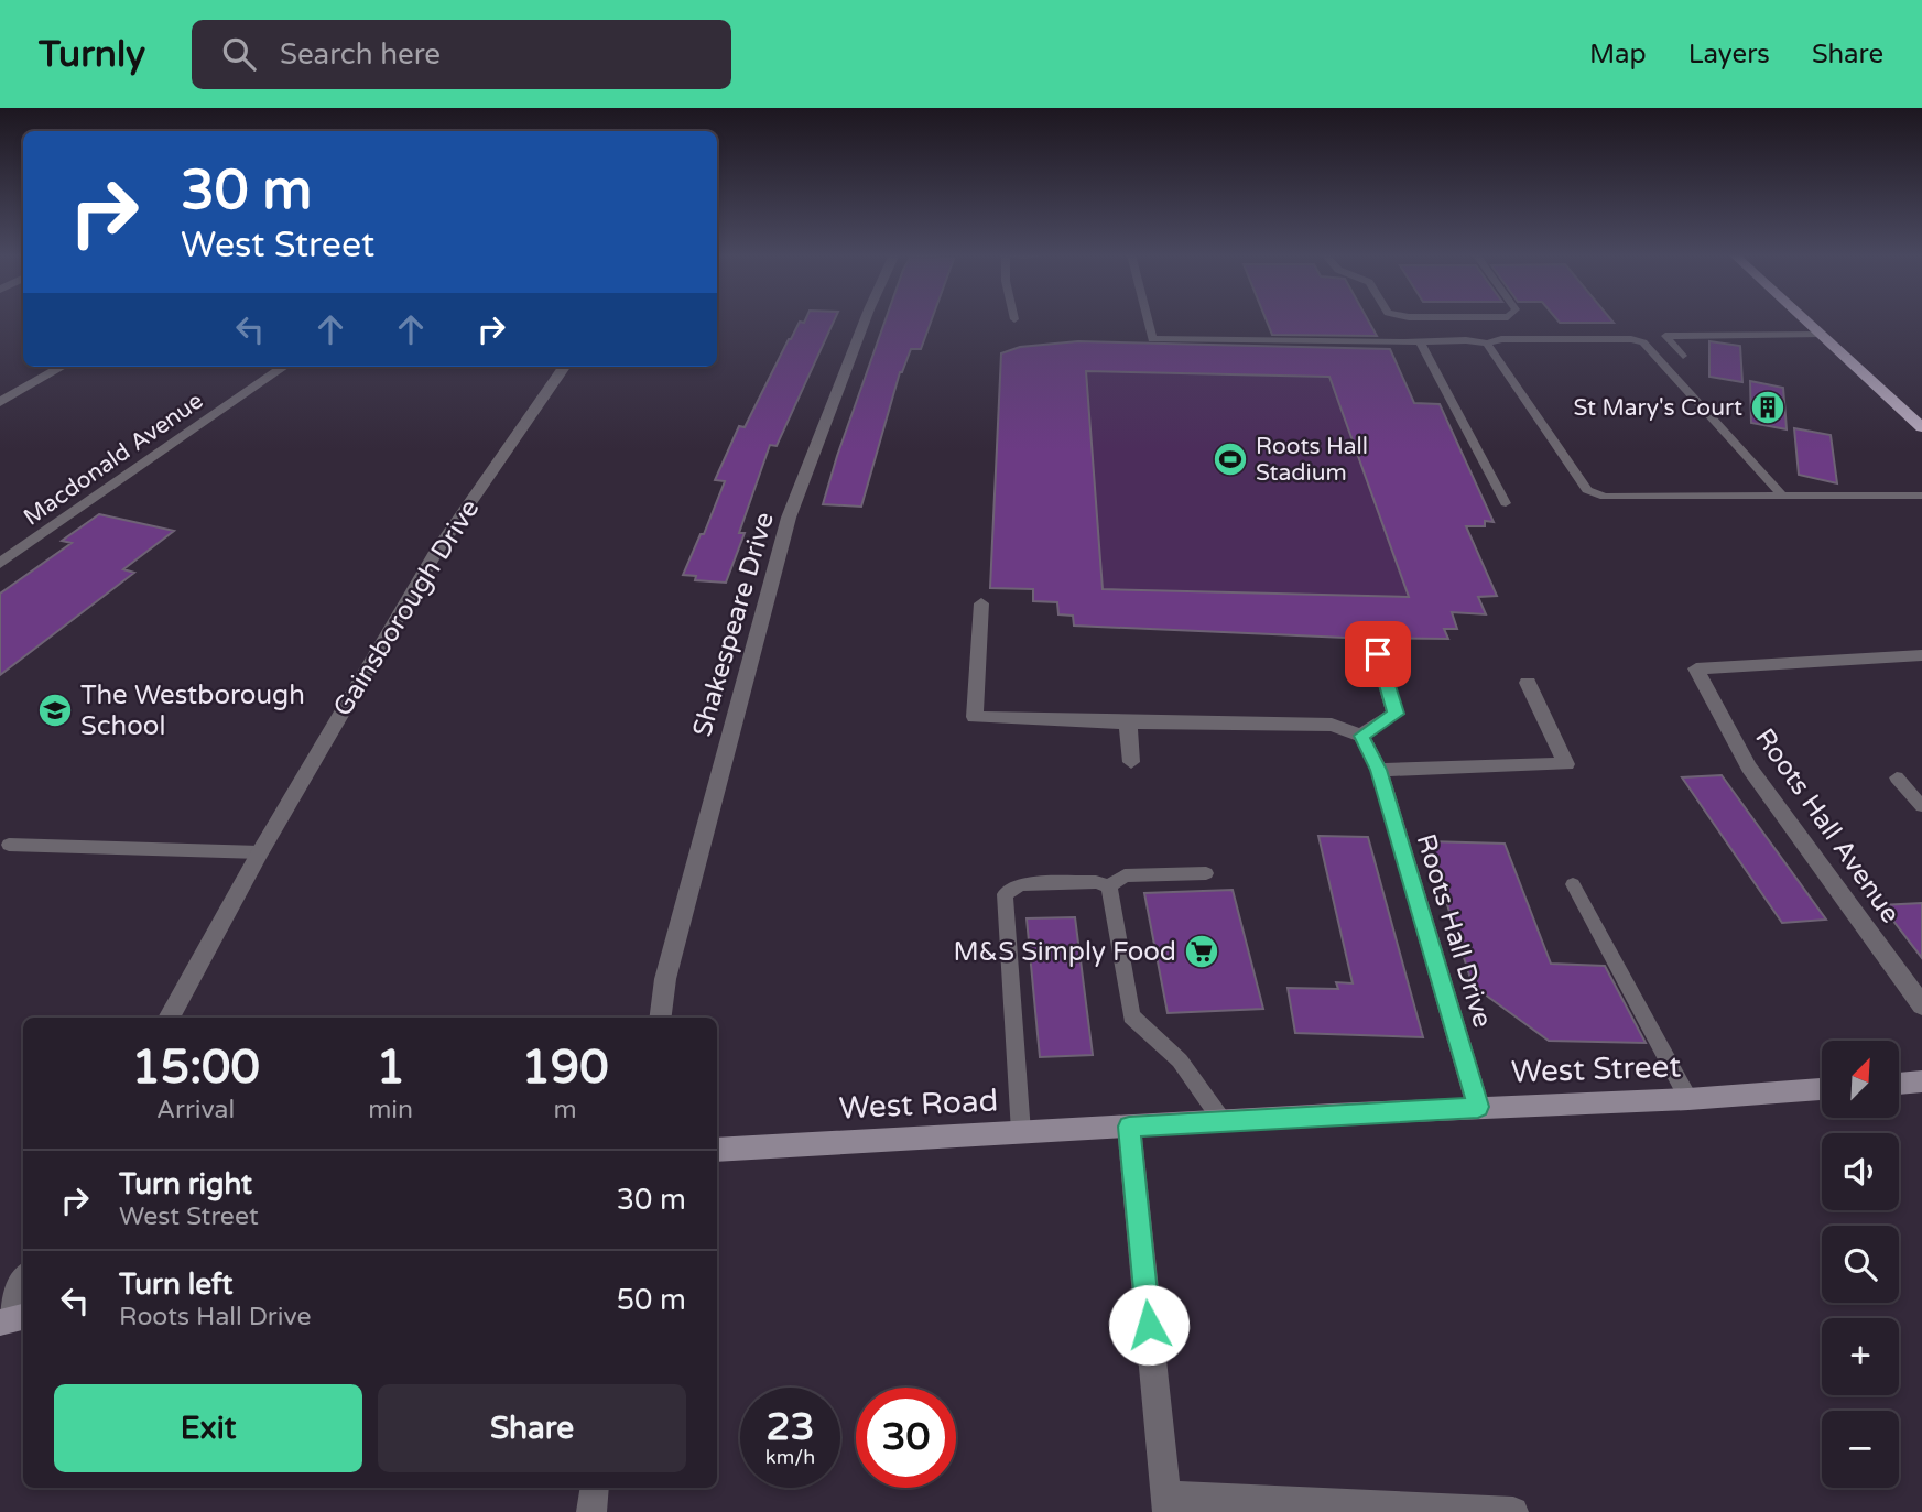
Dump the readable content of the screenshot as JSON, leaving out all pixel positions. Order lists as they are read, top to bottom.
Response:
{
  "streets": {
    "main road": ["West Street", "West Road"],
    "street": [
      "Macdonald Avenue",
      "Gainsborough Drive",
      "Shakespeare Drive",
      "Roots Hall Avenue",
      "Roots Hall Drive"
    ]
  },
  "crossings": [
    ["Roots Hall Drive", "West Street"],
    ["West Street", "West Road"]
  ],
  "places": {
    "building": ["St Mary's Court"],
    "sports": ["Roots Hall Stadium"],
    "school or university": ["The Westborough School"],
    "supermarket": ["M&S Simply Food"]
  },
  "north": "top right",
  "page": {
    "header": "Turnly",
    "search": "Search here",
    "nav": ["Map", "Layers", "Share"],
    "turn": ["30 m", "West Street"],
    "eta": [
      "15:00",
      "Arrival",
      "1",
      "min",
      "190",
      "m"
    ],
    "map_buttons": ["+", "−"],
    "list": [
      {
        "name": "Turn right",
        "note": "West Street",
        "value": "30 m"
      },
      {
        "name": "Turn left",
        "note": "Roots Hall Drive",
        "value": "50 m"
      }
    ],
    "buttons": ["Exit", "Share"],
    "speed": "23 km/h",
    "limit": "30"
  }
}
